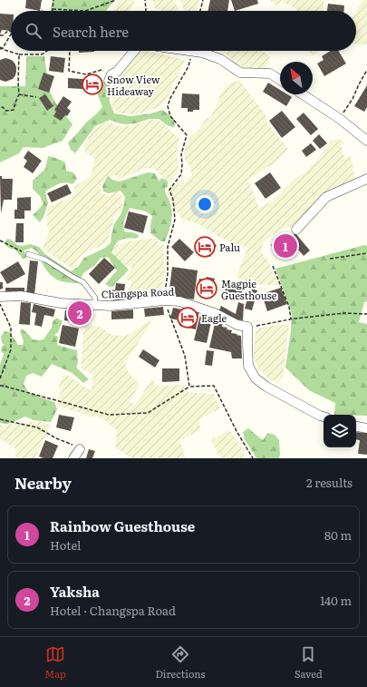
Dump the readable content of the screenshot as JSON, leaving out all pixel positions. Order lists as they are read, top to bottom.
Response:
{
  "streets": {
    "street": ["Changspa Road"]
  },
  "places": {
    "hotel": [
      "Snow View Hideaway",
      "Palu",
      "Magpie Guesthouse",
      "Eagle"
    ]
  },
  "north": "top left",
  "page": {
    "search": "Search here",
    "pins": ["1", "2"],
    "heading": ["Nearby", "2 results"],
    "list": [
      {
        "mark": "1",
        "name": "Rainbow Guesthouse",
        "note": "Hotel",
        "value": "80 m"
      },
      {
        "mark": "2",
        "name": "Yaksha",
        "note": "Hotel · Changspa Road",
        "value": "140 m"
      }
    ],
    "nav": ["Map", "Directions", "Saved"]
  }
}
